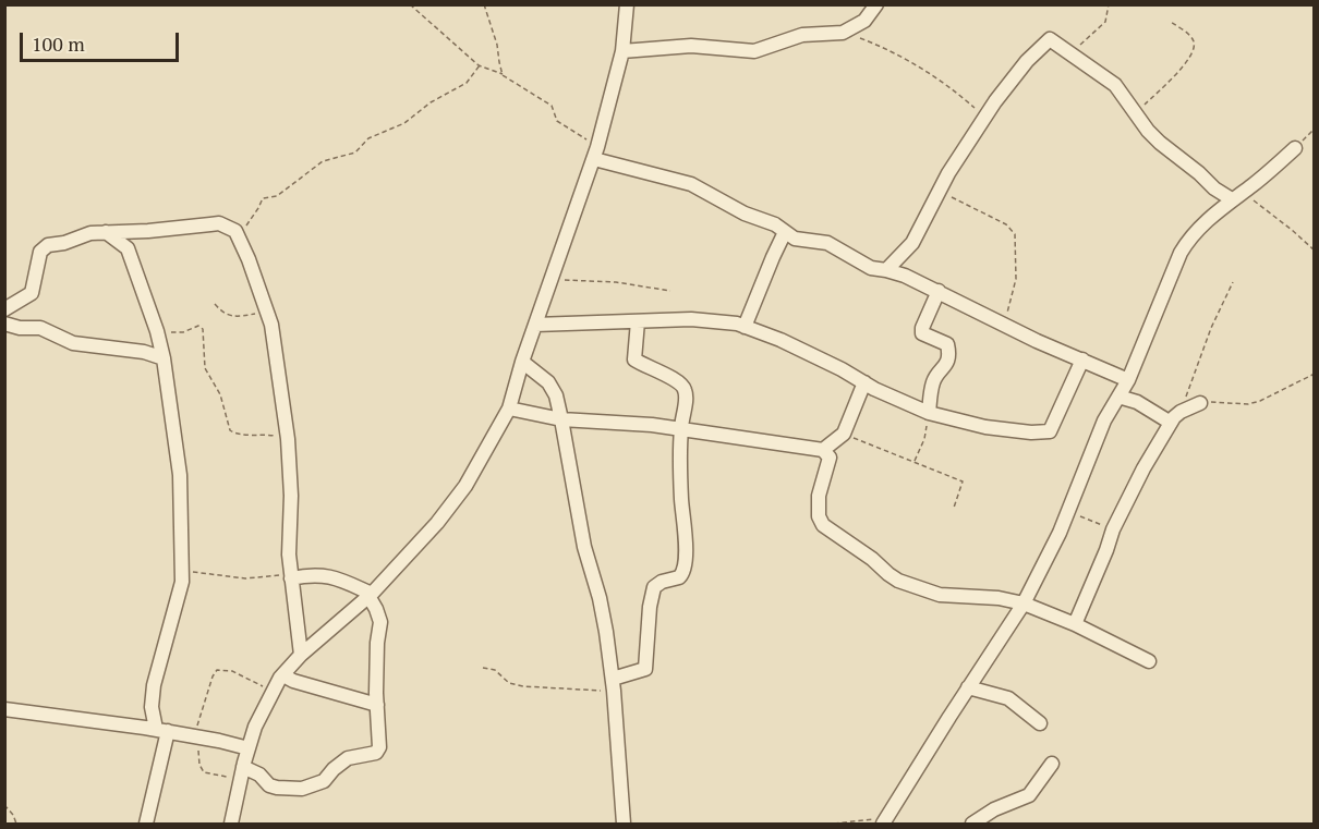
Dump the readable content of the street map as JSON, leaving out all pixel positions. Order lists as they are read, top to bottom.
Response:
{
  "scale_bar": "100 m"
}
